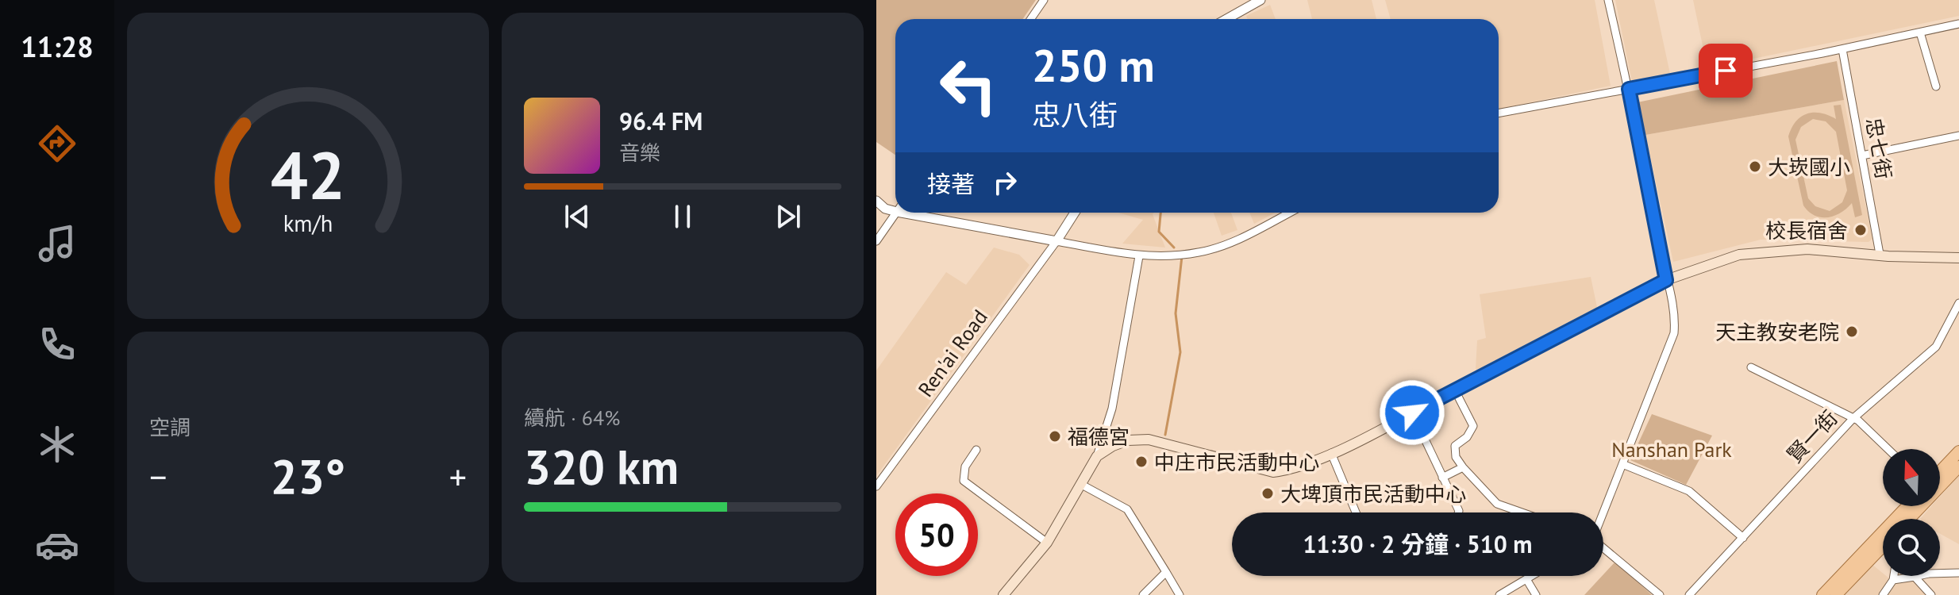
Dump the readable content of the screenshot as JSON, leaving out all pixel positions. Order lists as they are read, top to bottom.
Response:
{
  "streets": {
    "street": ["忠七街", "Ren'ai Road", "賢一街"]
  },
  "parks": ["Nanshan Park"],
  "places": [
    "大崁國小",
    "校長宿舍",
    "天主教安老院",
    "福德宮",
    "中庄市民活動中心",
    "大埤頂市民活動中心"
  ],
  "north": "top",
  "page": {
    "tabs": "11:28",
    "turn": ["250 m", "忠八街"],
    "song": ["96.4 FM", "音樂"],
    "then": "接著",
    "tile": [
      "空調",
      ["續航 · 64%", "320 km"]
    ],
    "heat": ["−", "23°", "+"],
    "limit": "50",
    "trip": "11:30 · 2 分鐘 · 510 m",
    "gauge": ["42", "km/h"]
  }
}
